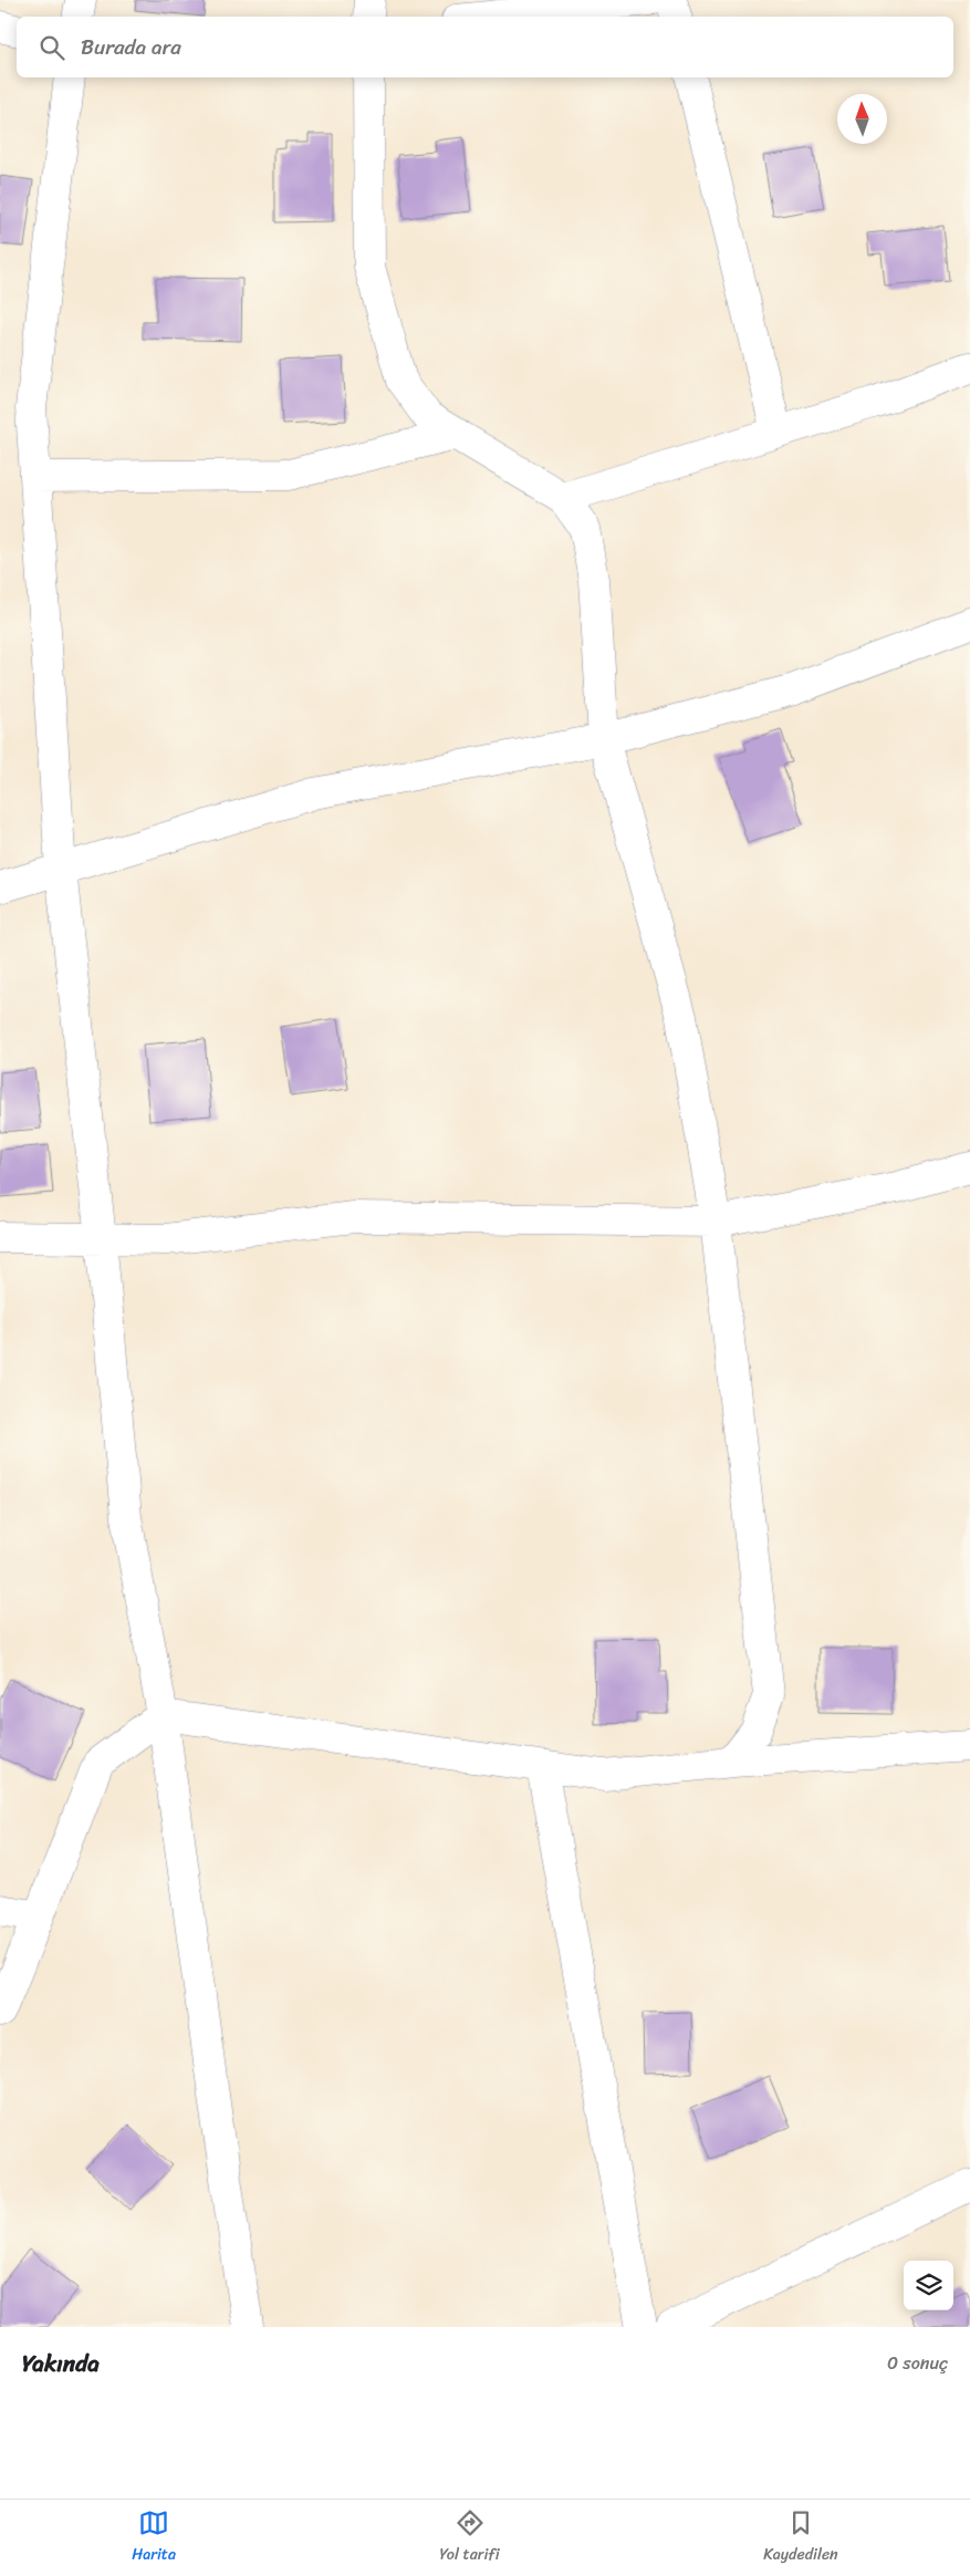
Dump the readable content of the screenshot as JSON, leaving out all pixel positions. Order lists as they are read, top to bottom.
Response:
{
  "north": "top",
  "page": {
    "search": "Burada ara",
    "heading": ["Yakında", "0 sonuç"],
    "nav": ["Harita", "Yol tarifi", "Kaydedilen"]
  }
}
